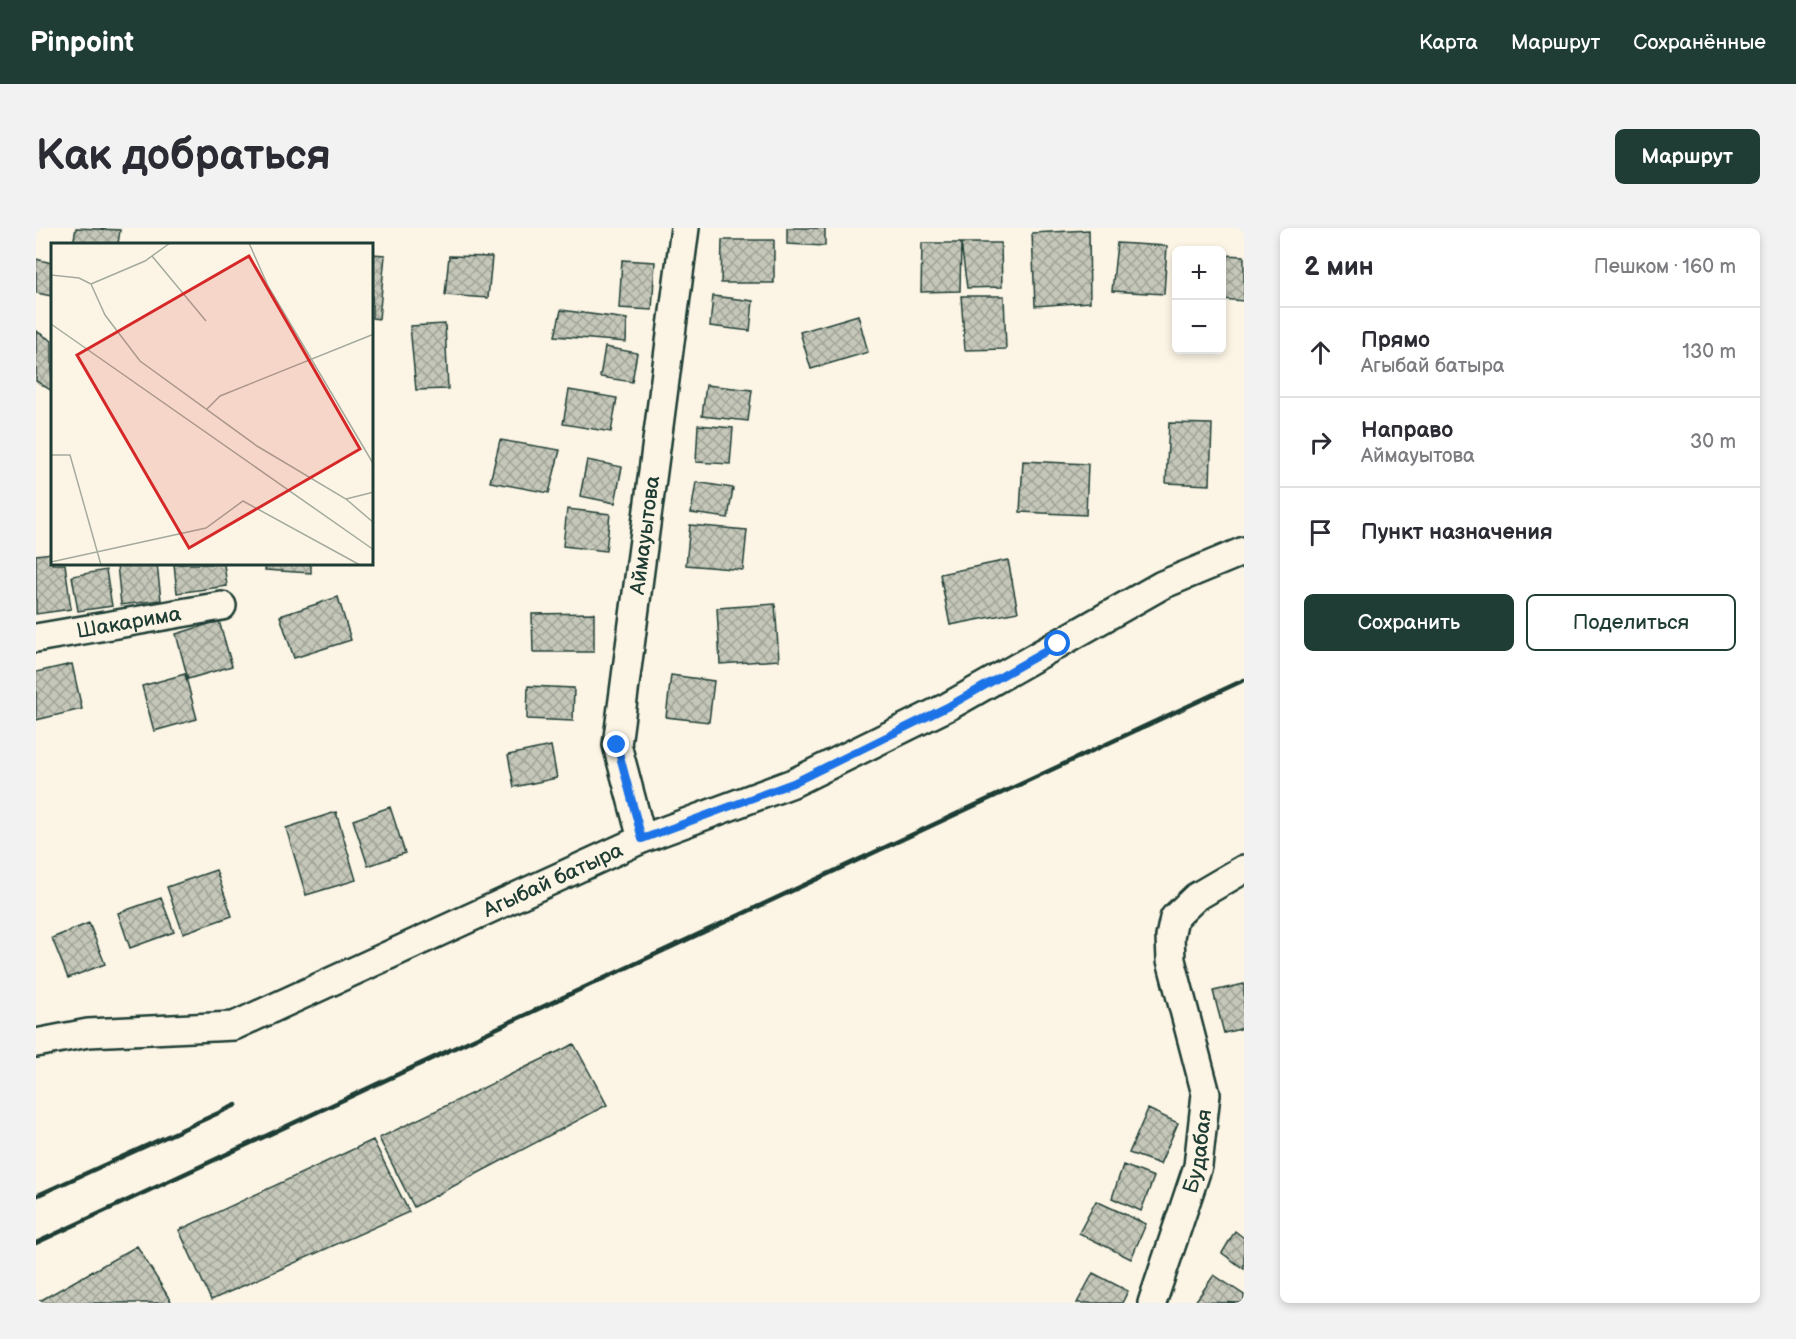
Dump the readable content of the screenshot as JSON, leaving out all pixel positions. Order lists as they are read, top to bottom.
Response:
{
  "streets": {
    "street": [
      "Аймауытова",
      "Шакарима",
      "Агыбай батыра",
      "Будабая"
    ]
  },
  "crossings": [
    ["Аймауытова", "Агыбай батыра"]
  ],
  "page": {
    "header": "Pinpoint",
    "nav": ["Карта", "Маршрут", "Сохранённые"],
    "buttons": [
      "Маршрут",
      ["Сохранить", "Поделиться"]
    ],
    "title": "Как добраться",
    "heading": ["2 мин", "Пешком · 160 m"],
    "map_buttons": ["+", "−"],
    "list": [
      ["Прямо", "Агыбай батыра", "130 m"],
      ["Направо", "Аймауытова", "30 m"],
      "Пункт назначения"
    ]
  }
}
